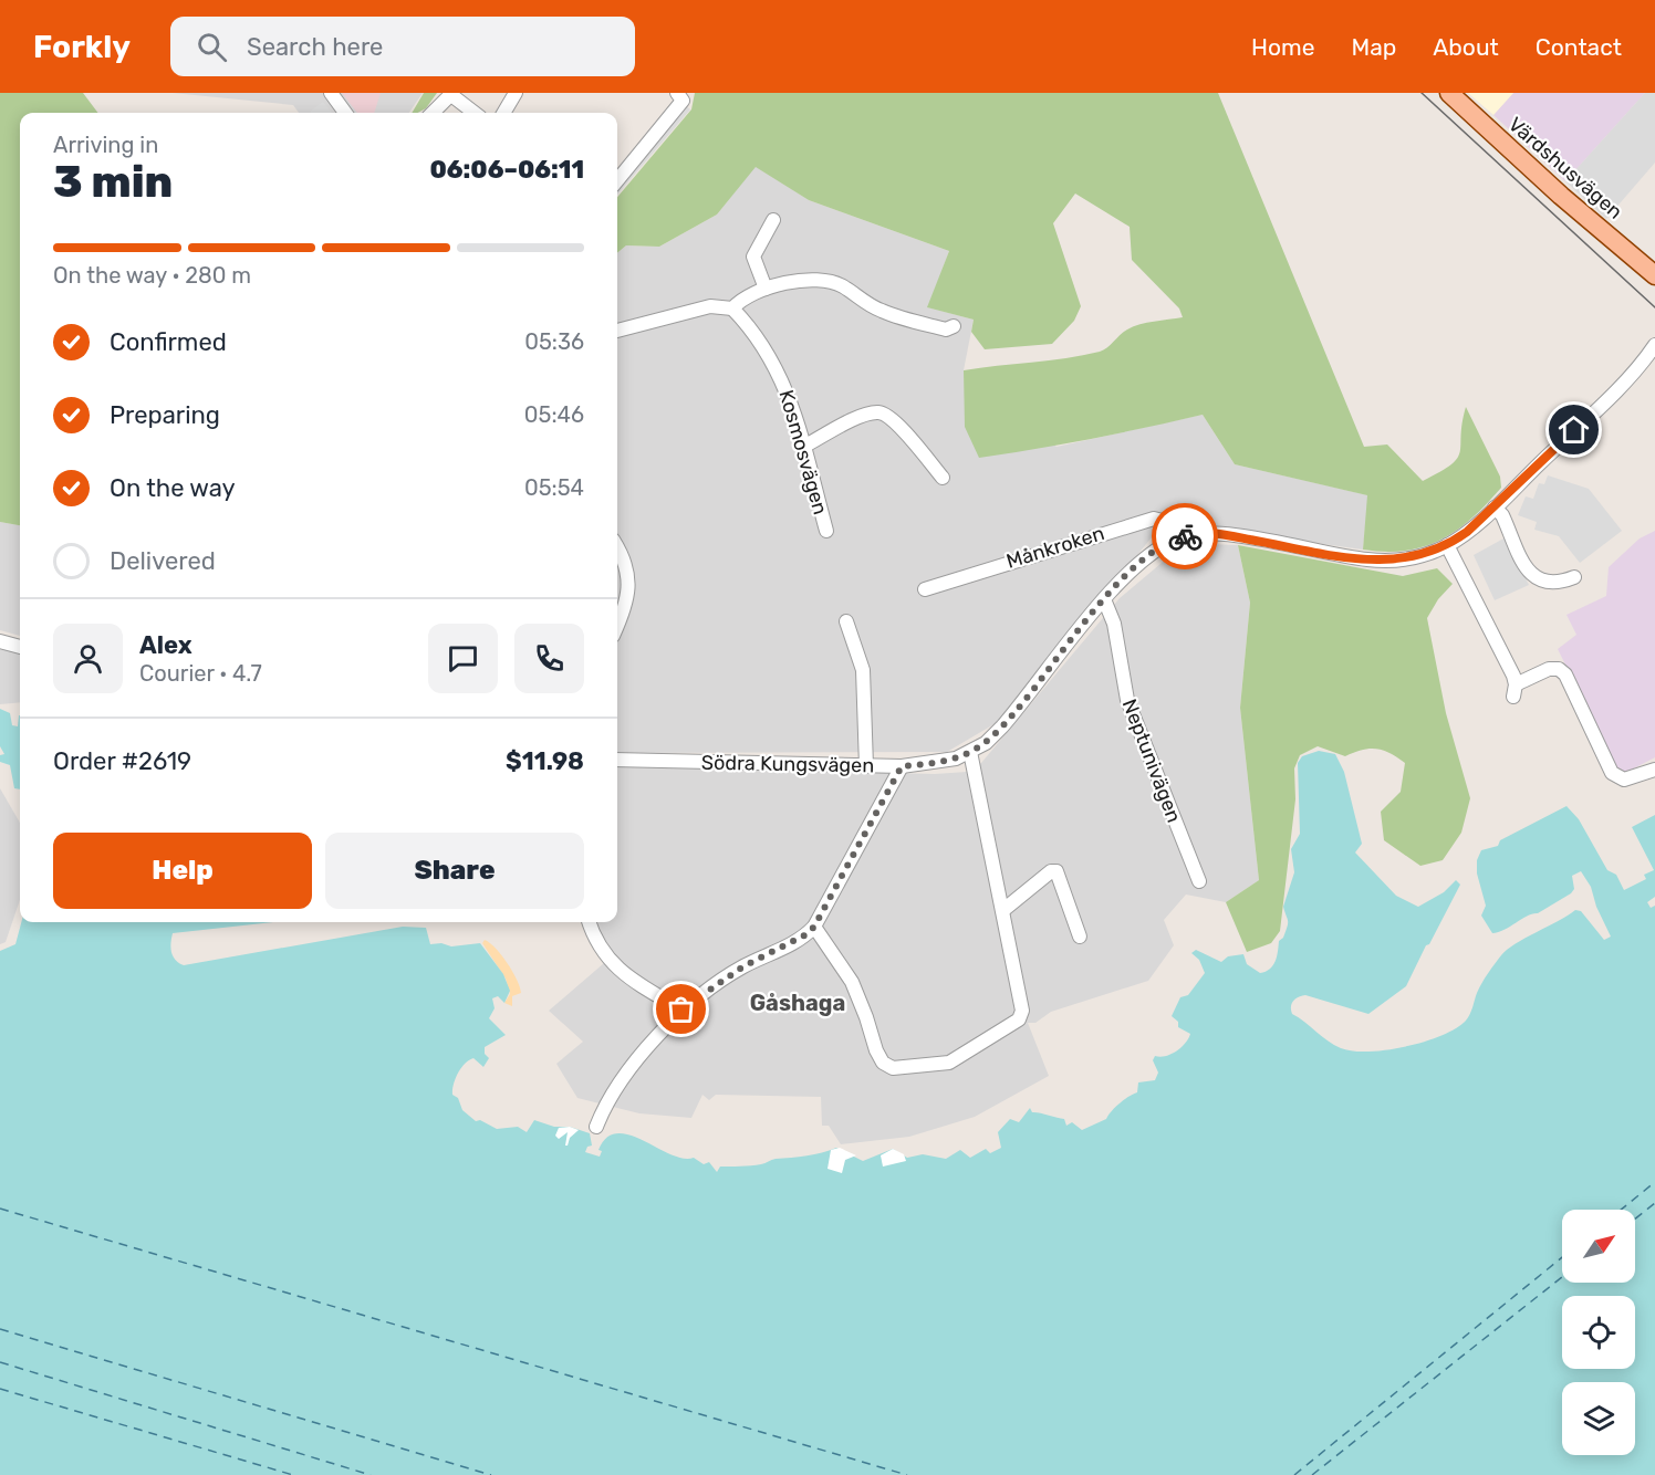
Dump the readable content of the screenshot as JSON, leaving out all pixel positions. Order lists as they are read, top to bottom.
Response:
{
  "streets": {
    "main road": ["Värdshusvägen"],
    "street": [
      "Kosmosvägen",
      "Månkroken",
      "Neptunivägen",
      "Södra Kungsvägen"
    ]
  },
  "crossings": [
    ["Månkroken", "Södra Kungsvägen"],
    ["Neptunivägen", "Södra Kungsvägen"]
  ],
  "districts": ["Gåshaga"],
  "north": "top right",
  "page": {
    "header": "Forkly",
    "search": "Search here",
    "nav": [
      "Home",
      "Map",
      "About",
      "Contact"
    ],
    "heading": ["3 min", "Arriving in", "06:06–06:11"],
    "panel": [
      "Alex",
      "Courier · 4.7",
      "Order #2619",
      "$11.98"
    ],
    "bar": "On the way · 280 m",
    "list": [
      ["Confirmed", "05:36"],
      ["Preparing", "05:46"],
      ["On the way", "05:54"],
      "Delivered"
    ],
    "buttons": ["Help", "Share"]
  }
}
